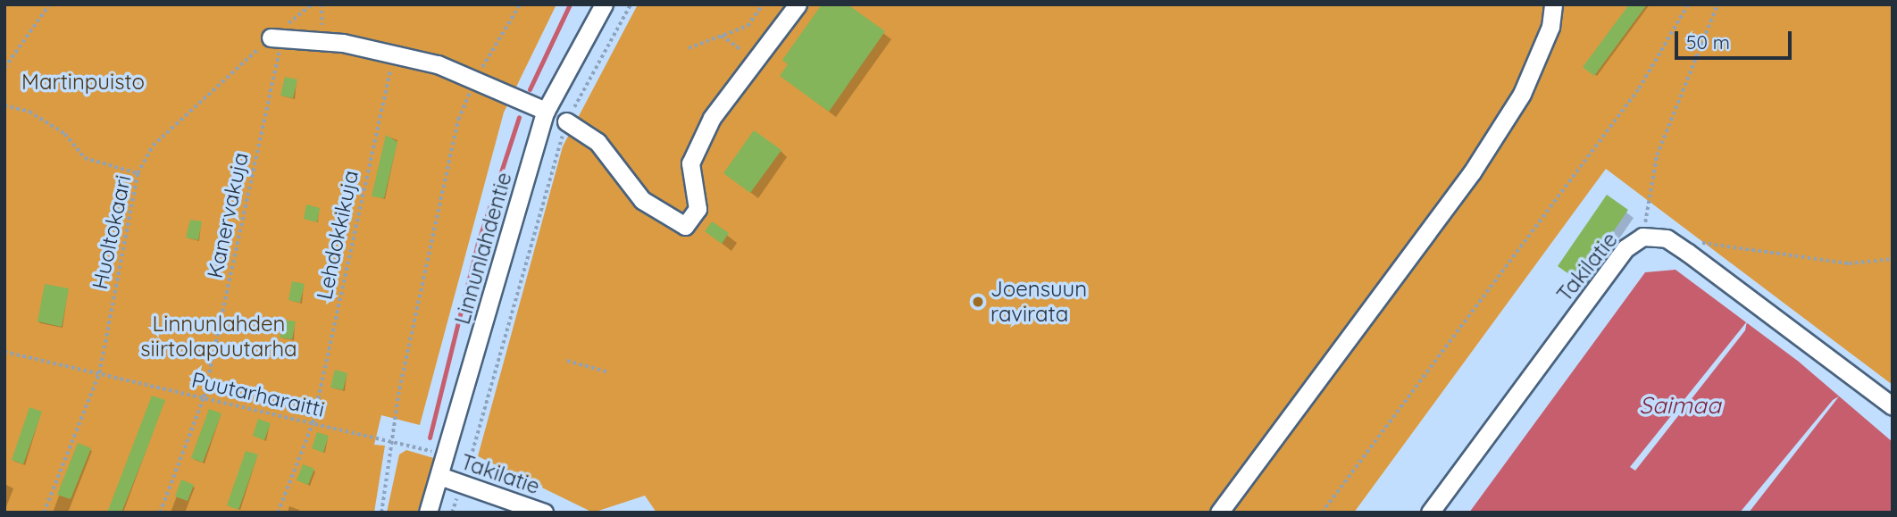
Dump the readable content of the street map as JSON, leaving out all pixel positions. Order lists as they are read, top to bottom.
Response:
{
  "streets": {
    "street": ["Linnunlahdentie", "Takilatie"],
    "path": [
      "Kanervakuja",
      "Huoltokaari",
      "Lehdokkikuja",
      "Puutarharaitti"
    ]
  },
  "crossings": [
    ["Kanervakuja", "Huoltokaari"],
    ["Kanervakuja", "Puutarharaitti"],
    ["Huoltokaari", "Puutarharaitti"],
    ["Lehdokkikuja", "Puutarharaitti"],
    ["Linnunlahdentie", "Takilatie"],
    ["Linnunlahdentie", "Puutarharaitti"]
  ],
  "water": ["Saimaa"],
  "parks": ["Martinpuisto", "Linnunlahden siirtolapuutarha"],
  "places": ["Joensuun ravirata"],
  "scale_bar": "50 m"
}
